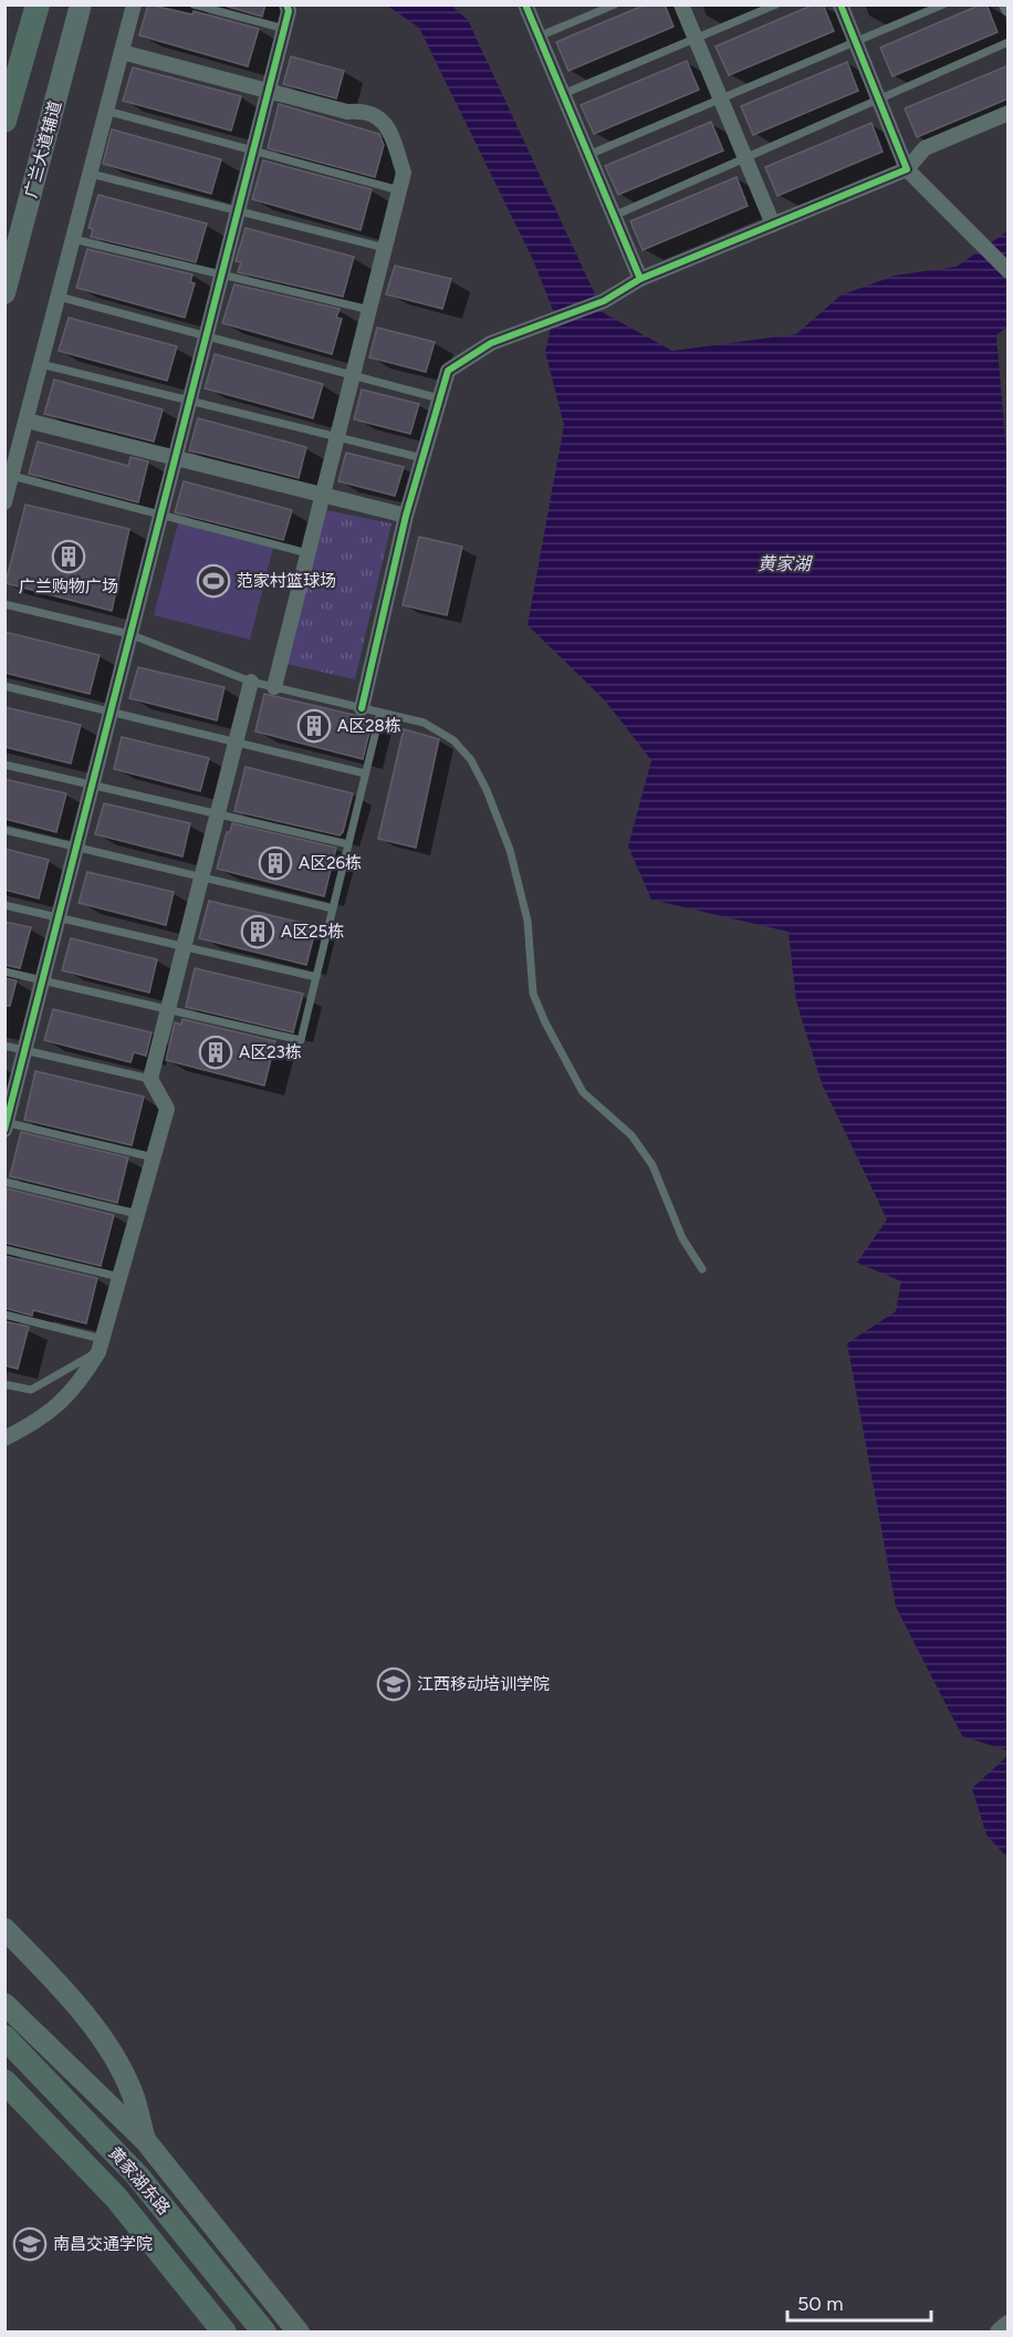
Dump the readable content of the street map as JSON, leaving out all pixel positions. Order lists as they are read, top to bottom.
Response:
{
  "streets": {
    "main road": ["广兰大道辅道", "黄家湖东路"]
  },
  "water": ["黄家湖"],
  "places": {
    "building": [
      "广兰购物广场",
      "A区28栋",
      "A区26栋",
      "A区25栋",
      "A区23栋"
    ],
    "sports": ["范家村篮球场"],
    "school or university": ["江西移动培训学院", "南昌交通学院"]
  },
  "scale_bar": "50 m"
}
